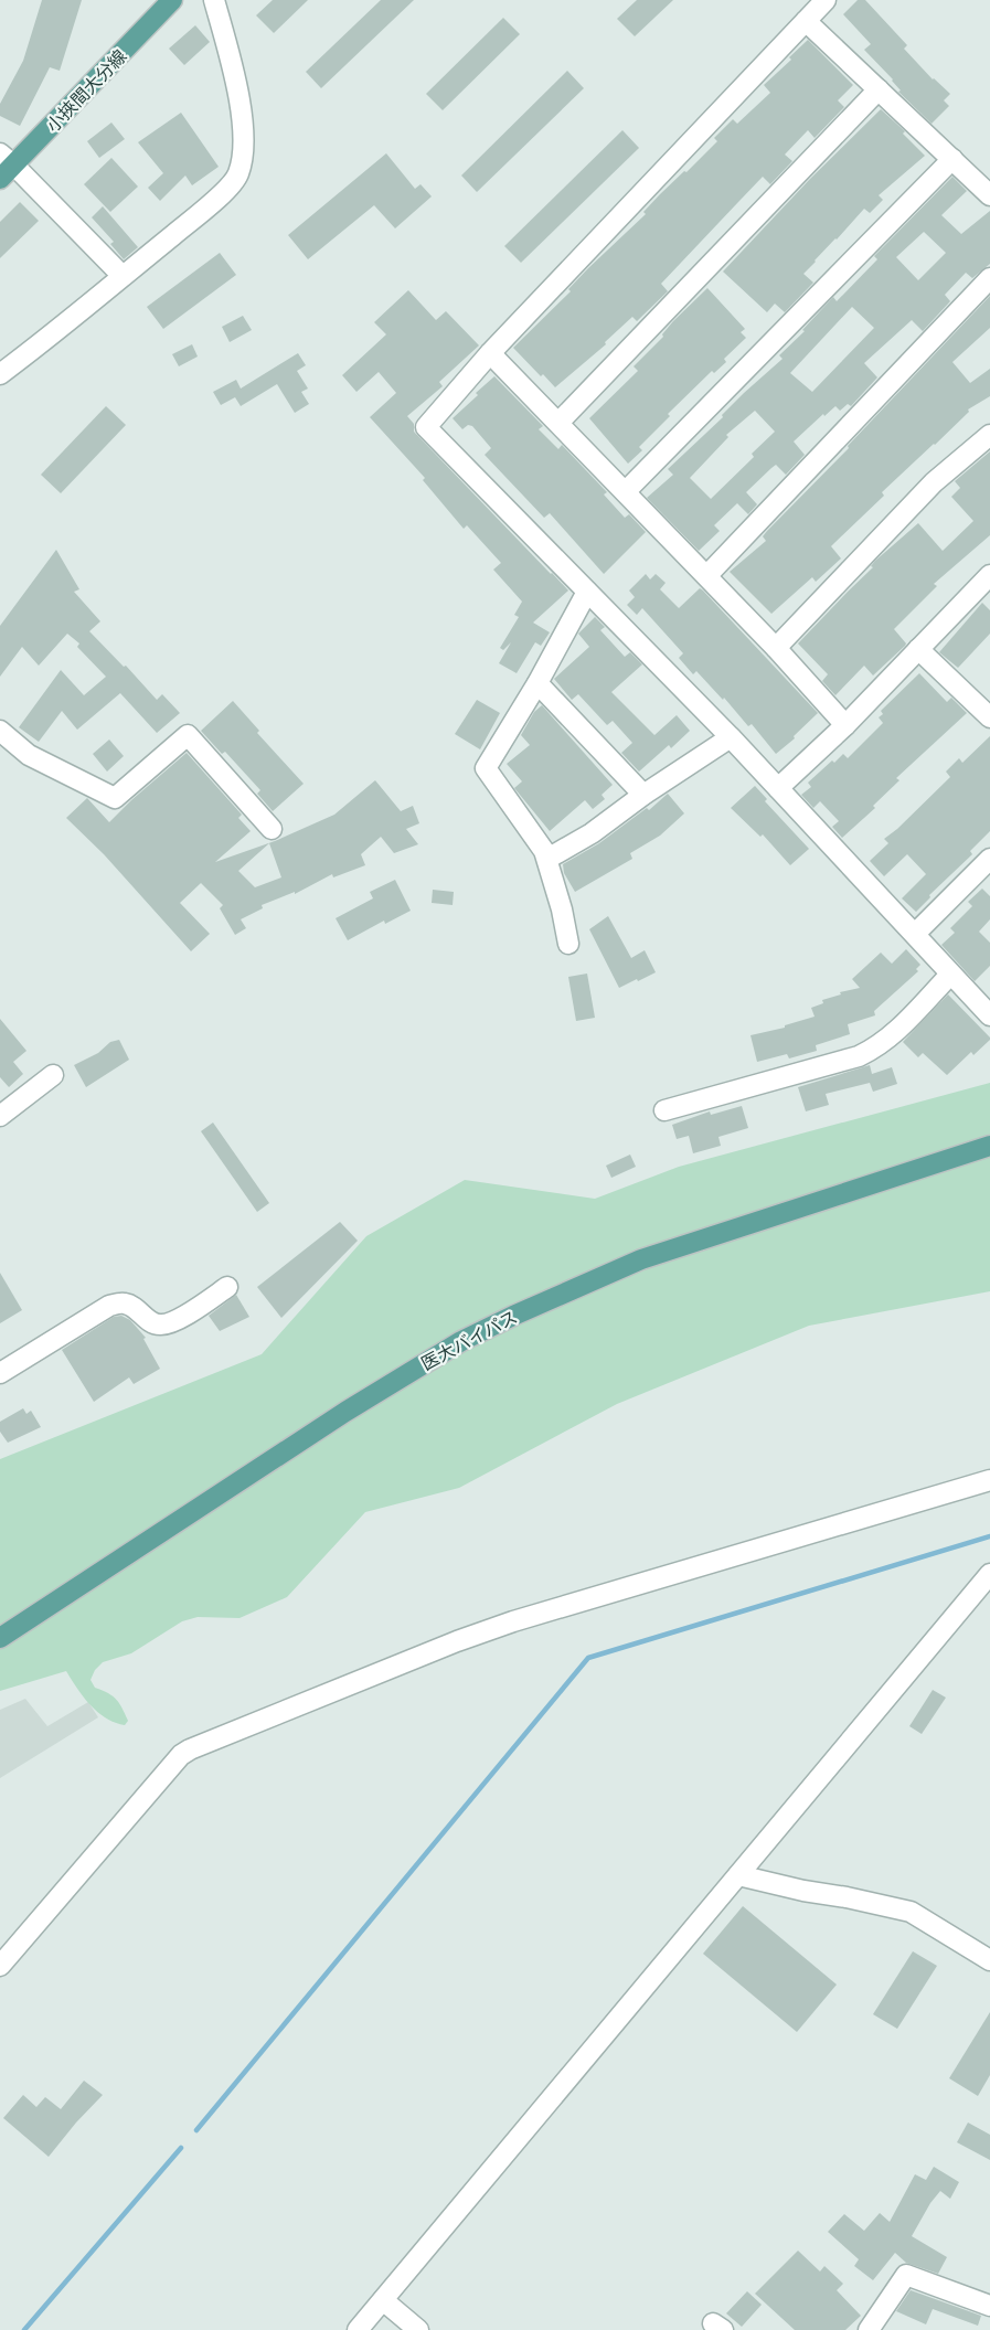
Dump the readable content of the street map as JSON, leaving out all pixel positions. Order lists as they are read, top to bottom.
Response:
{
  "streets": {
    "main road": ["小挾間大分線", "医大バイパス"]
  }
}
